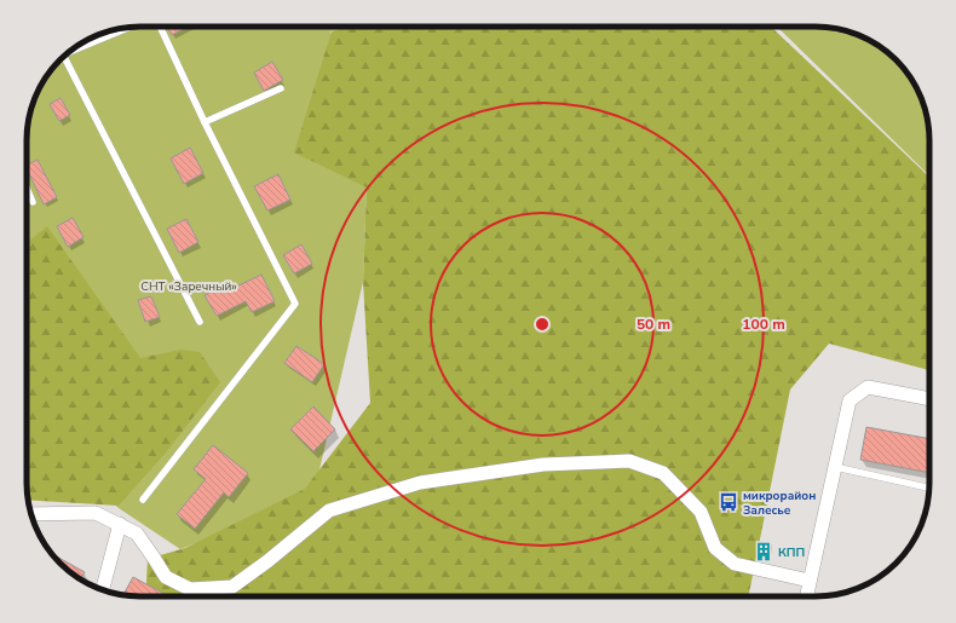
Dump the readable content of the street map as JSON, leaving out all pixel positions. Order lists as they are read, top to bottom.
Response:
{
  "parks": ["СНТ «Заречный»"],
  "places": {
    "bus stop": ["микрорайон Залесье"],
    "building": ["КПП"]
  },
  "rings": ["50 m", "100 m"]
}
